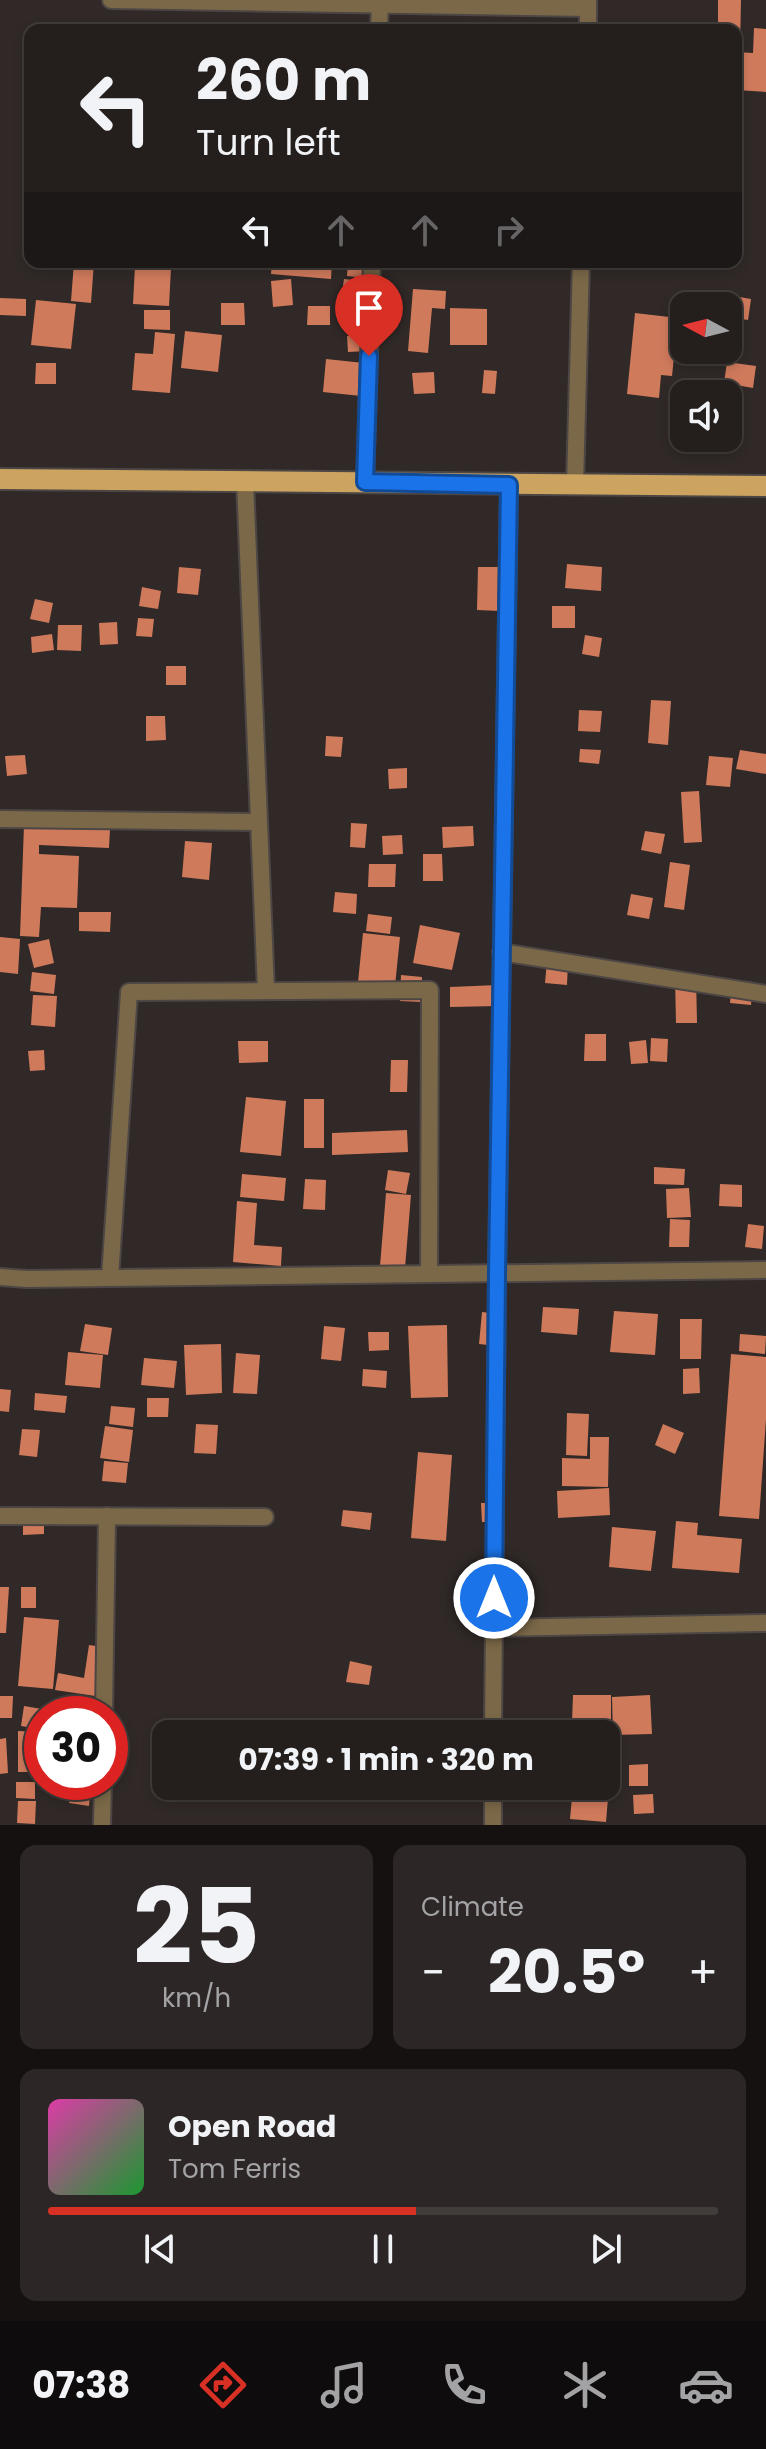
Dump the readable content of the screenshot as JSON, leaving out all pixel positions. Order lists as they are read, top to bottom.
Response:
{
  "north": "left",
  "page": {
    "turn": ["260 m", "Turn left"],
    "limit": "30",
    "trip": "07:39 · 1 min · 320 m",
    "tile": [
      ["25", "km/h"],
      "Climate"
    ],
    "heat": ["−", "20.5°", "+"],
    "song": ["Open Road", "Tom Ferris"],
    "tabs": "07:38"
  }
}
